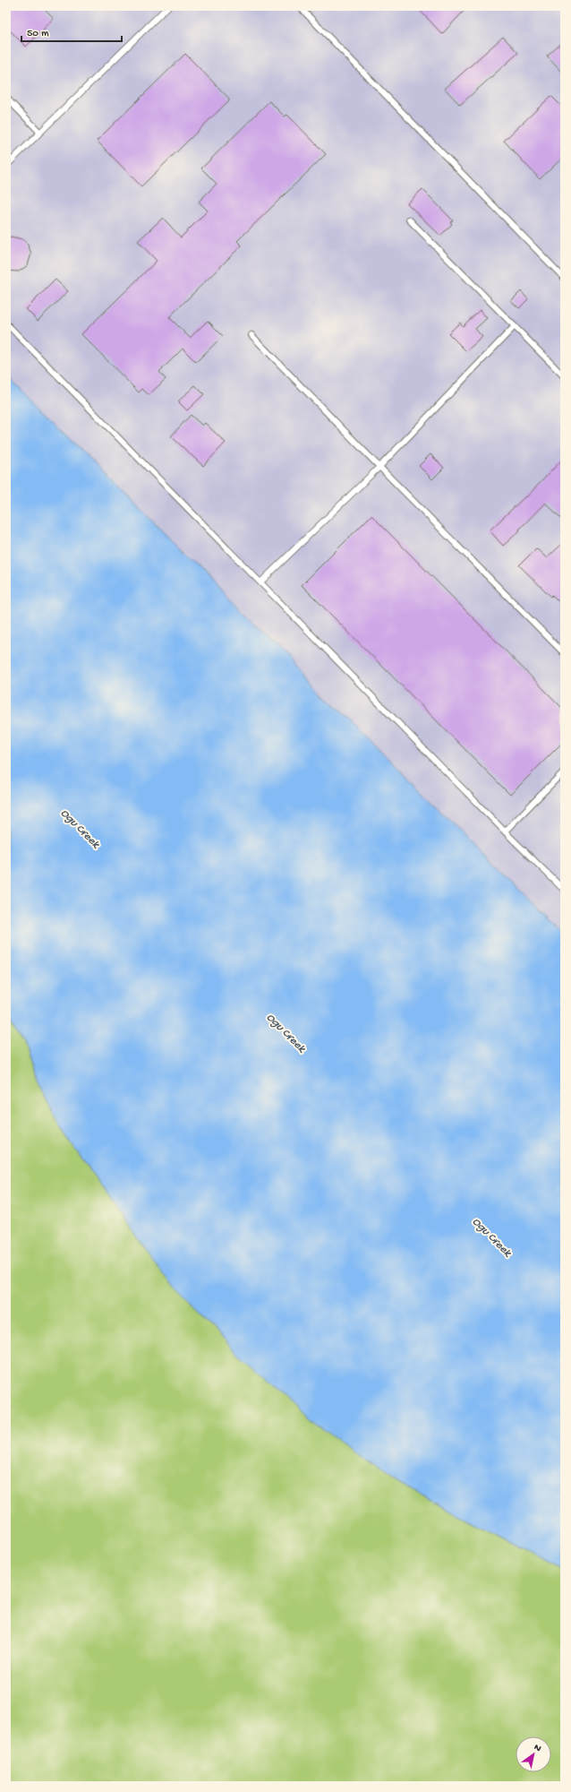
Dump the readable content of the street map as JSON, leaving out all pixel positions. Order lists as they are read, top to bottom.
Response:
{
  "water": ["Ogu Creek"],
  "scale_bar": "50 m",
  "north": "top right"
}
